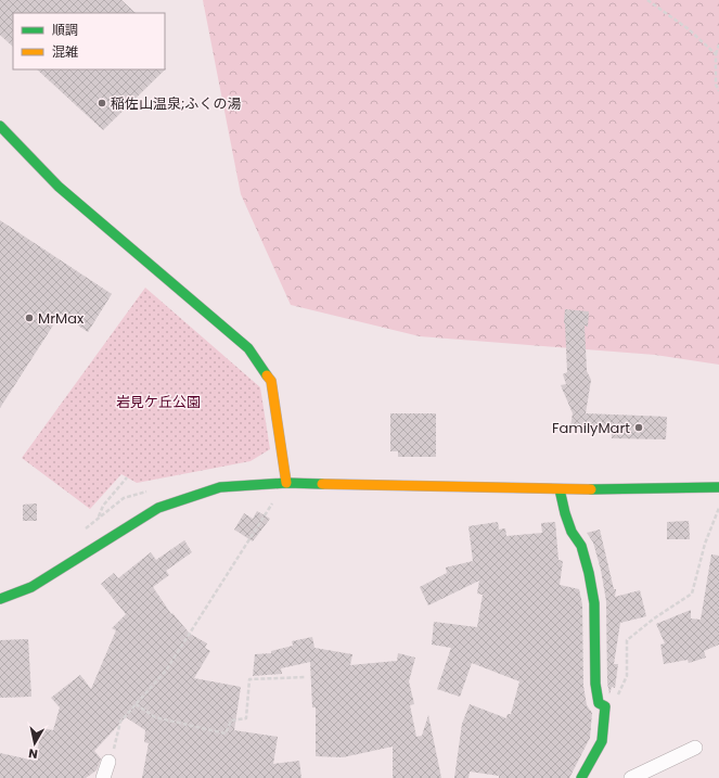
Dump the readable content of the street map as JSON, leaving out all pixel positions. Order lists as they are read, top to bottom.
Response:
{
  "parks": ["岩見ケ丘公園"],
  "places": ["稲佐山温泉;ふくの湯", "MrMax", "FamilyMart"],
  "legend": ["順調", "混雑"],
  "north": "bottom"
}
